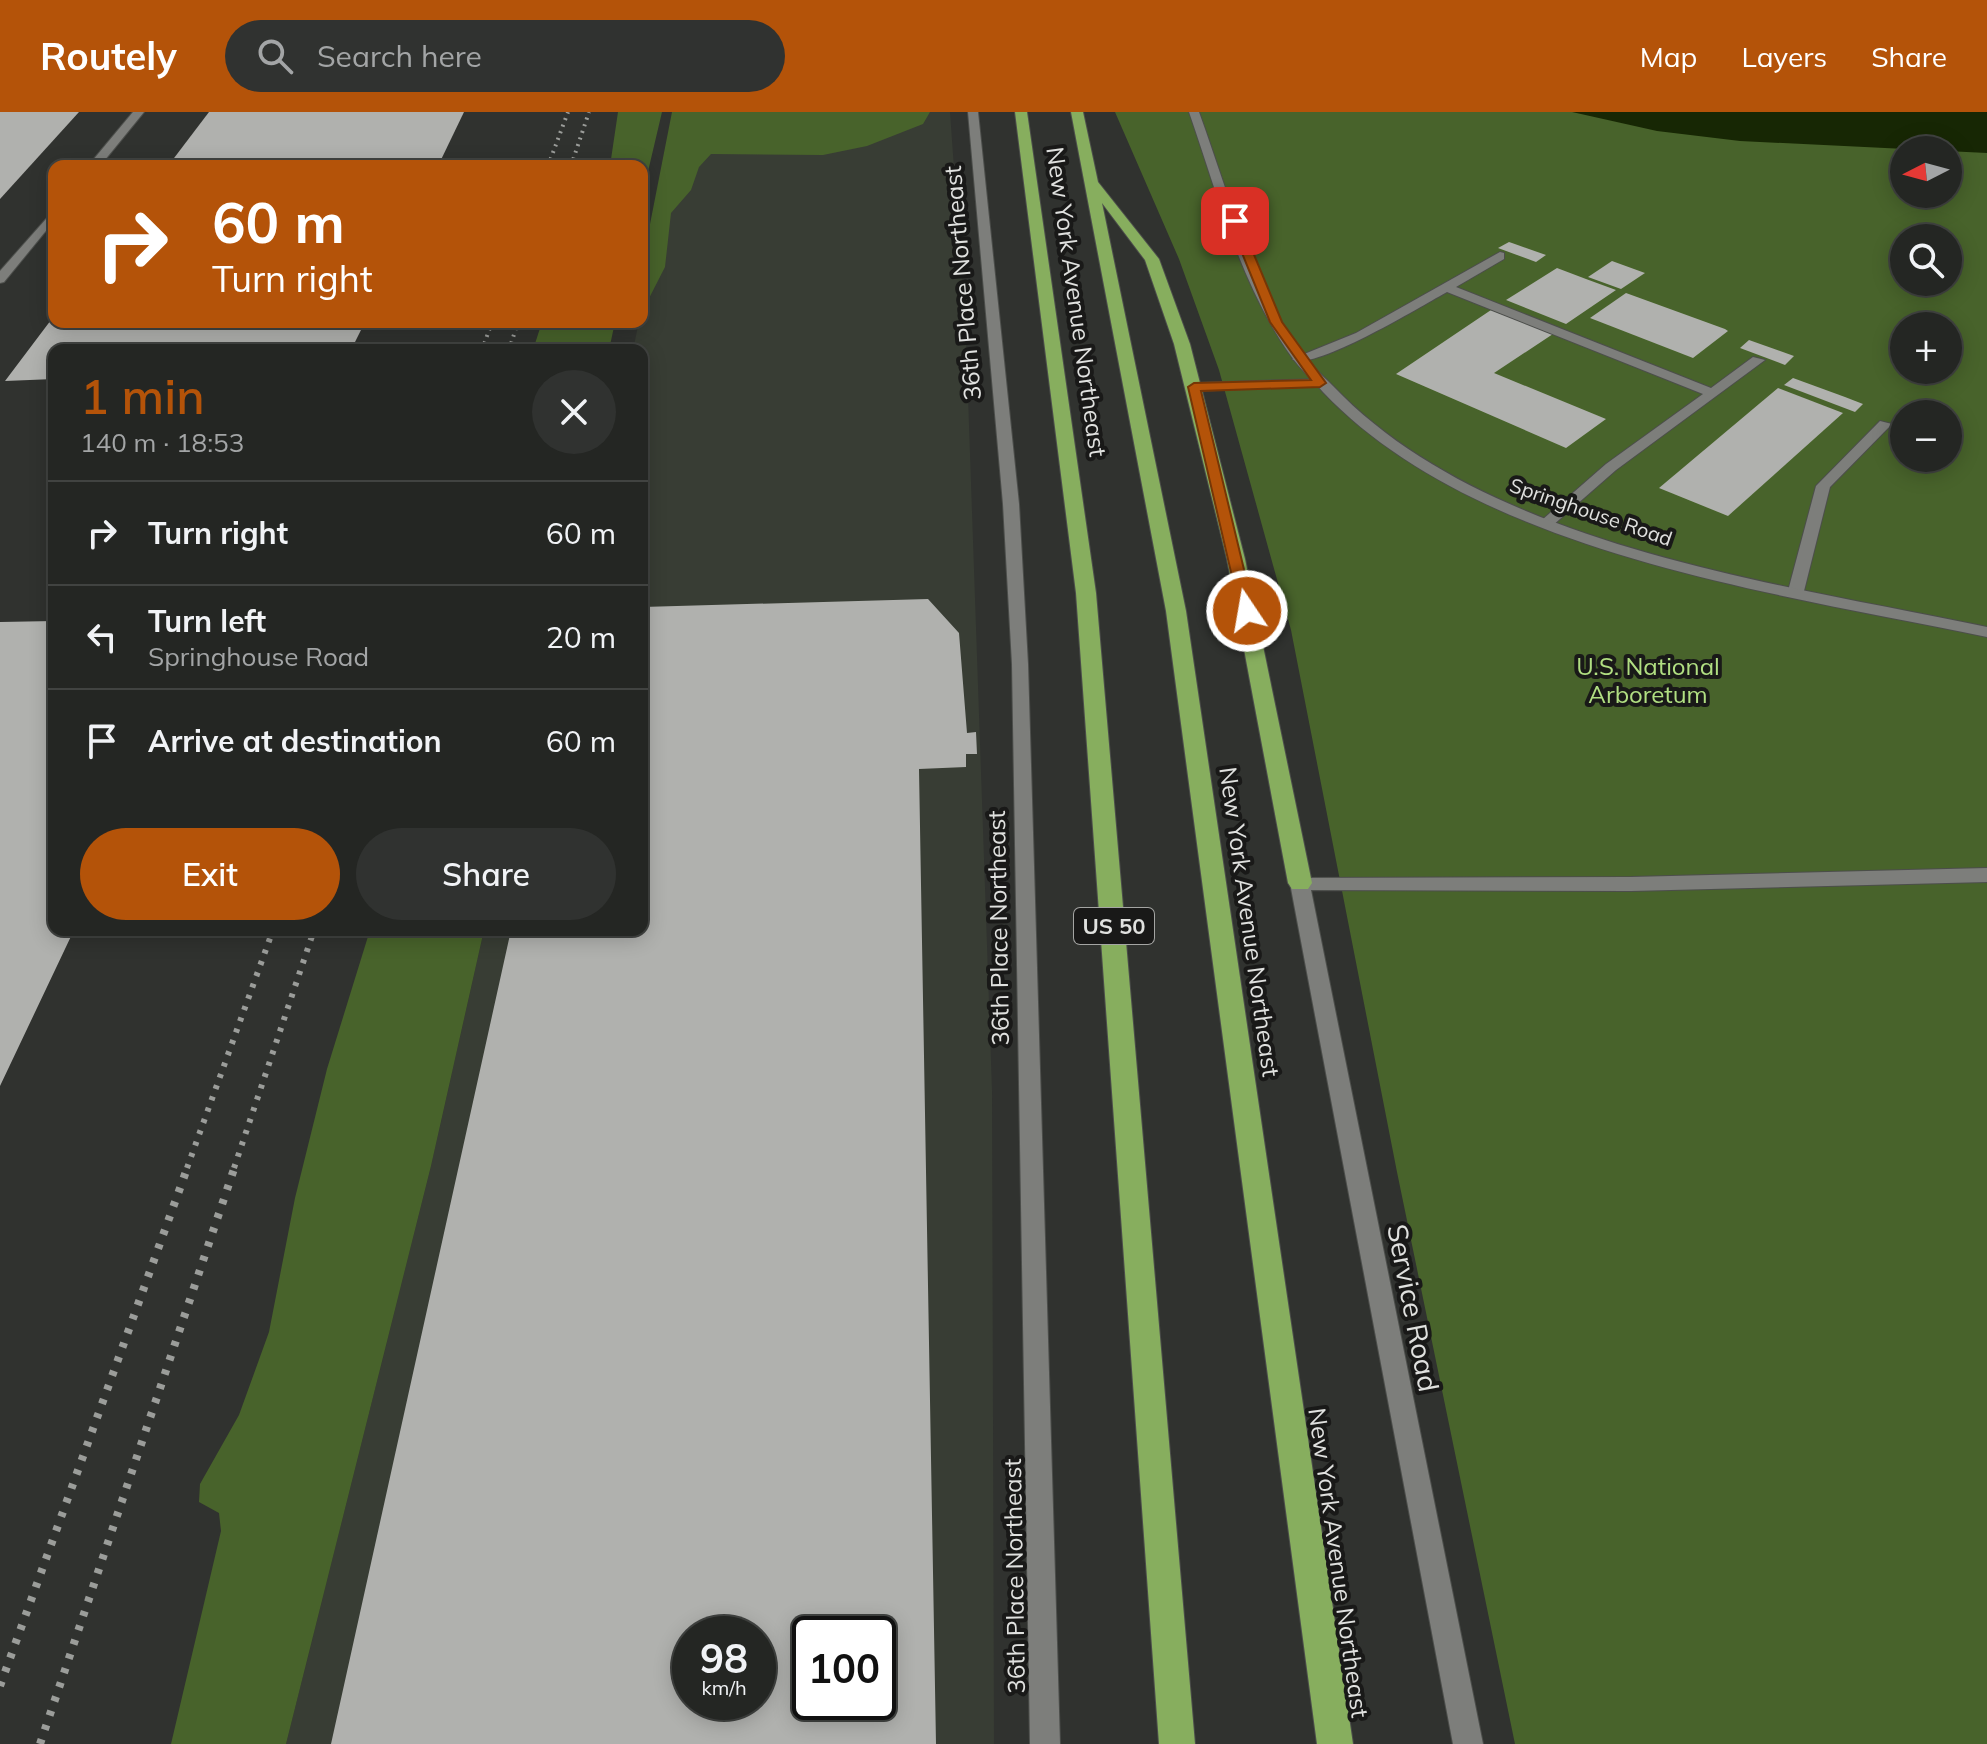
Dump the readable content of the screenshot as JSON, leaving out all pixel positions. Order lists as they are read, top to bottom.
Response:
{
  "streets": {
    "highway": ["New York Avenue Northeast", "US 50"],
    "street": ["36th Place Northeast", "Springhouse Road", "Service Road"]
  },
  "parks": ["U.S. National Arboretum"],
  "north": "left",
  "page": {
    "header": "Routely",
    "search": "Search here",
    "nav": ["Map", "Layers", "Share"],
    "map_buttons": ["+", "−"],
    "turn": ["60 m", "Turn right"],
    "heading": ["1 min", "140 m · 18:53"],
    "list": [
      {
        "name": "Turn right",
        "value": "60 m"
      },
      {
        "name": "Turn left",
        "note": "Springhouse Road",
        "value": "20 m"
      },
      {
        "name": "Arrive at destination",
        "value": "60 m"
      }
    ],
    "buttons": ["Exit", "Share"],
    "speed": "98 km/h",
    "limit": "100"
  }
}
